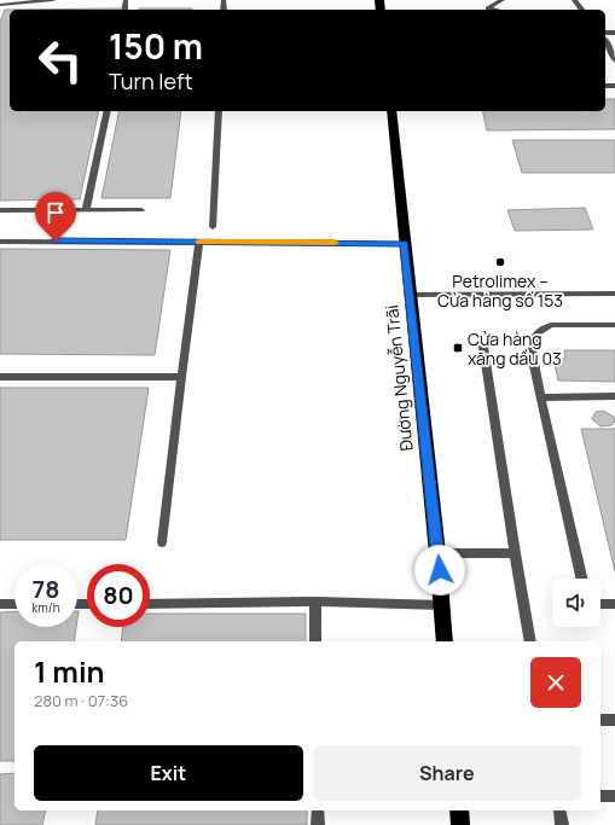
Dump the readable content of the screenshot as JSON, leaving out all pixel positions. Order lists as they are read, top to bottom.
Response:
{
  "streets": {
    "highway": ["Đường Nguyễn Trãi"]
  },
  "places": {
    "other": ["Petrolimex – Cửa hàng số 153"],
    "transit": ["Cửa hàng xăng dầu 03"]
  },
  "page": {
    "turn": ["150 m", "Turn left"],
    "speed": "78 km/h",
    "limit": "80",
    "heading": ["1 min", "280 m · 07:36"],
    "buttons": ["Exit", "Share"]
  }
}
